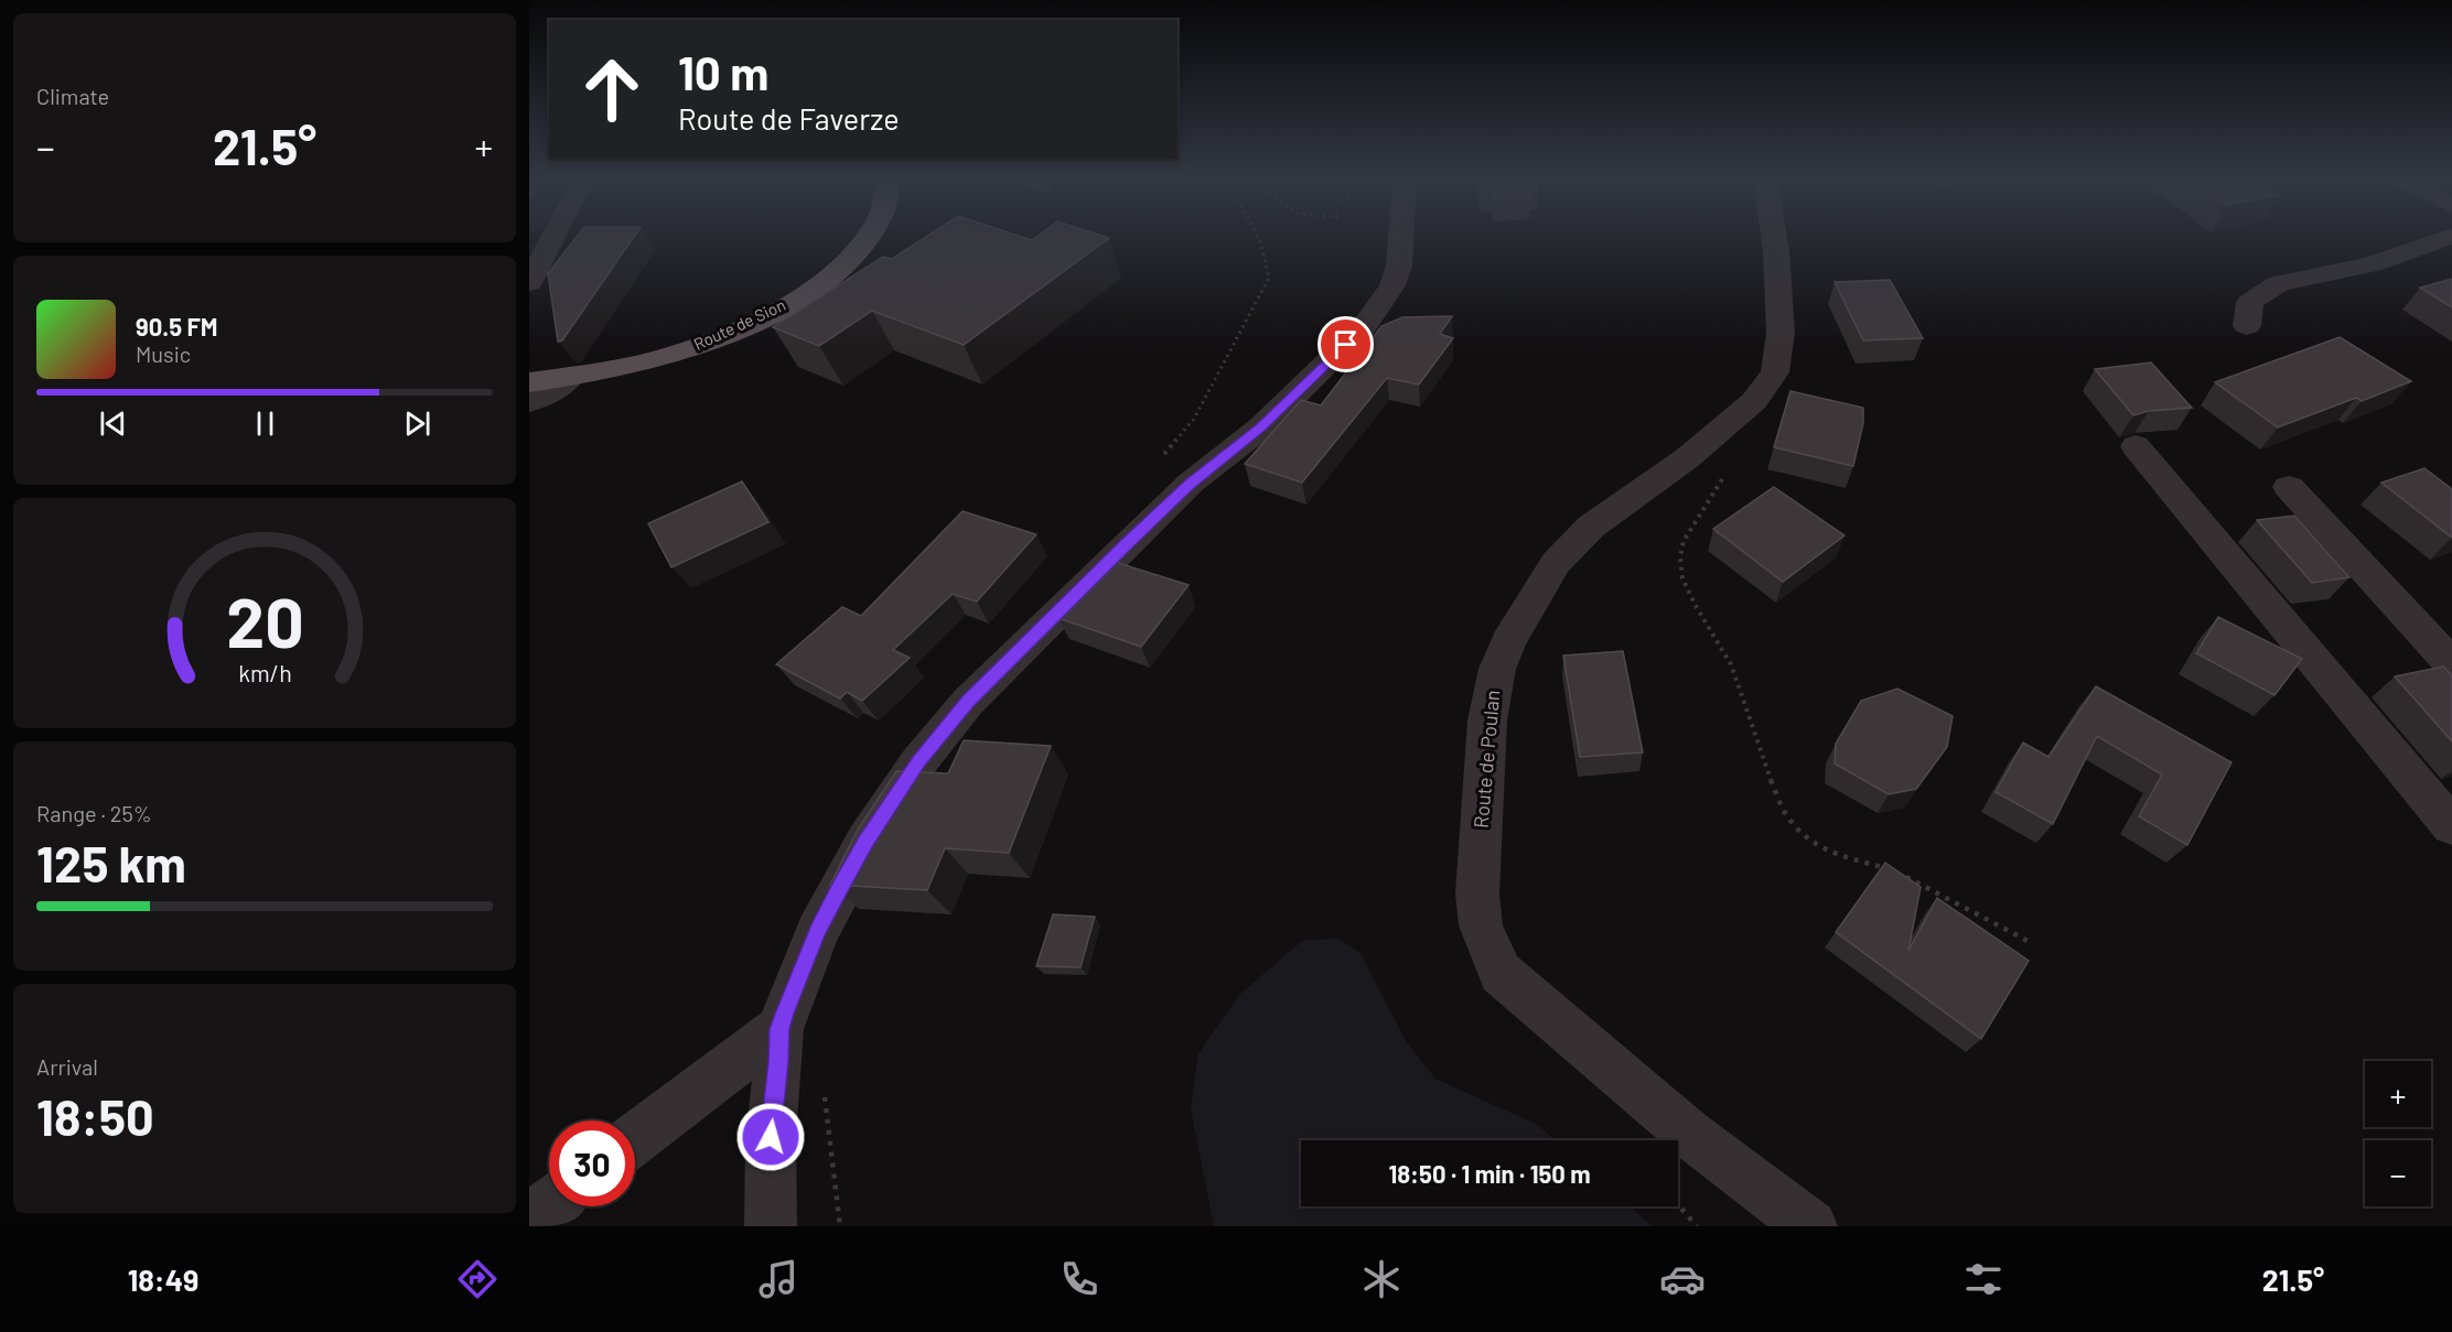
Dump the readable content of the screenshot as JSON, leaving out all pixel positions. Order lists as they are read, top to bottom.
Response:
{
  "streets": {
    "main road": ["Route de Sion"],
    "street": ["Route de Poulan"]
  },
  "page": {
    "tile": [
      "Climate",
      ["Range · 25%", "125 km"],
      ["Arrival", "18:50"]
    ],
    "turn": ["10 m", "Route de Faverze"],
    "heat": ["−", "21.5°", "+"],
    "song": ["90.5 FM", "Music"],
    "map_buttons": ["+", "−"],
    "limit": "30",
    "trip": "18:50 · 1 min · 150 m",
    "tabs": ["18:49", "21.5°"],
    "gauge": ["20", "km/h"]
  }
}
